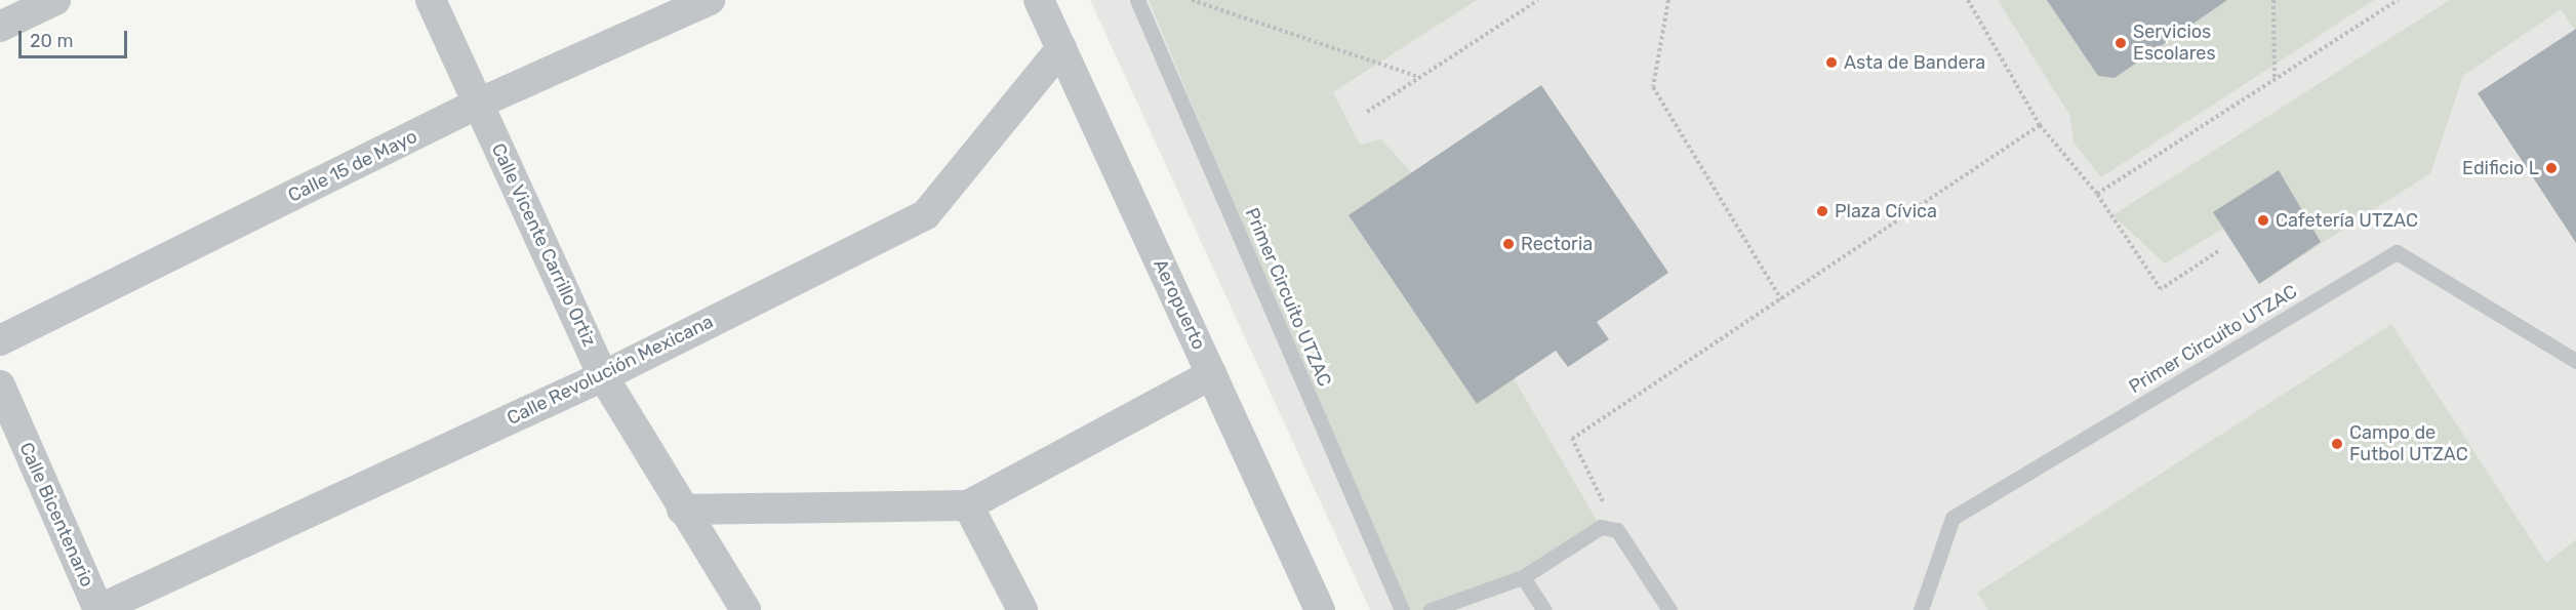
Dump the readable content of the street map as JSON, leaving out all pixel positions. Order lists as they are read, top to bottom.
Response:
{
  "streets": {
    "street": [
      "Calle 15 de Mayo",
      "Calle Vicente Carrillo Ortiz",
      "Aeropuerto",
      "Calle Revolución Mexicana",
      "Calle Bicentenario"
    ],
    "lane": ["Primer Circuito UTZAC"]
  },
  "crossings": [
    ["Calle 15 de Mayo", "Calle Vicente Carrillo Ortiz"],
    ["Calle Vicente Carrillo Ortiz", "Calle Revolución Mexicana"],
    ["Aeropuerto", "Calle Revolución Mexicana"],
    ["Calle Revolución Mexicana", "Calle Bicentenario"]
  ],
  "places": [
    "Servicios Escolares",
    "Asta de Bandera",
    "Edificio L",
    "Plaza Cívica",
    "Cafetería UTZAC",
    "Rectoria",
    "Campo de Futbol UTZAC"
  ],
  "scale_bar": "20 m"
}
